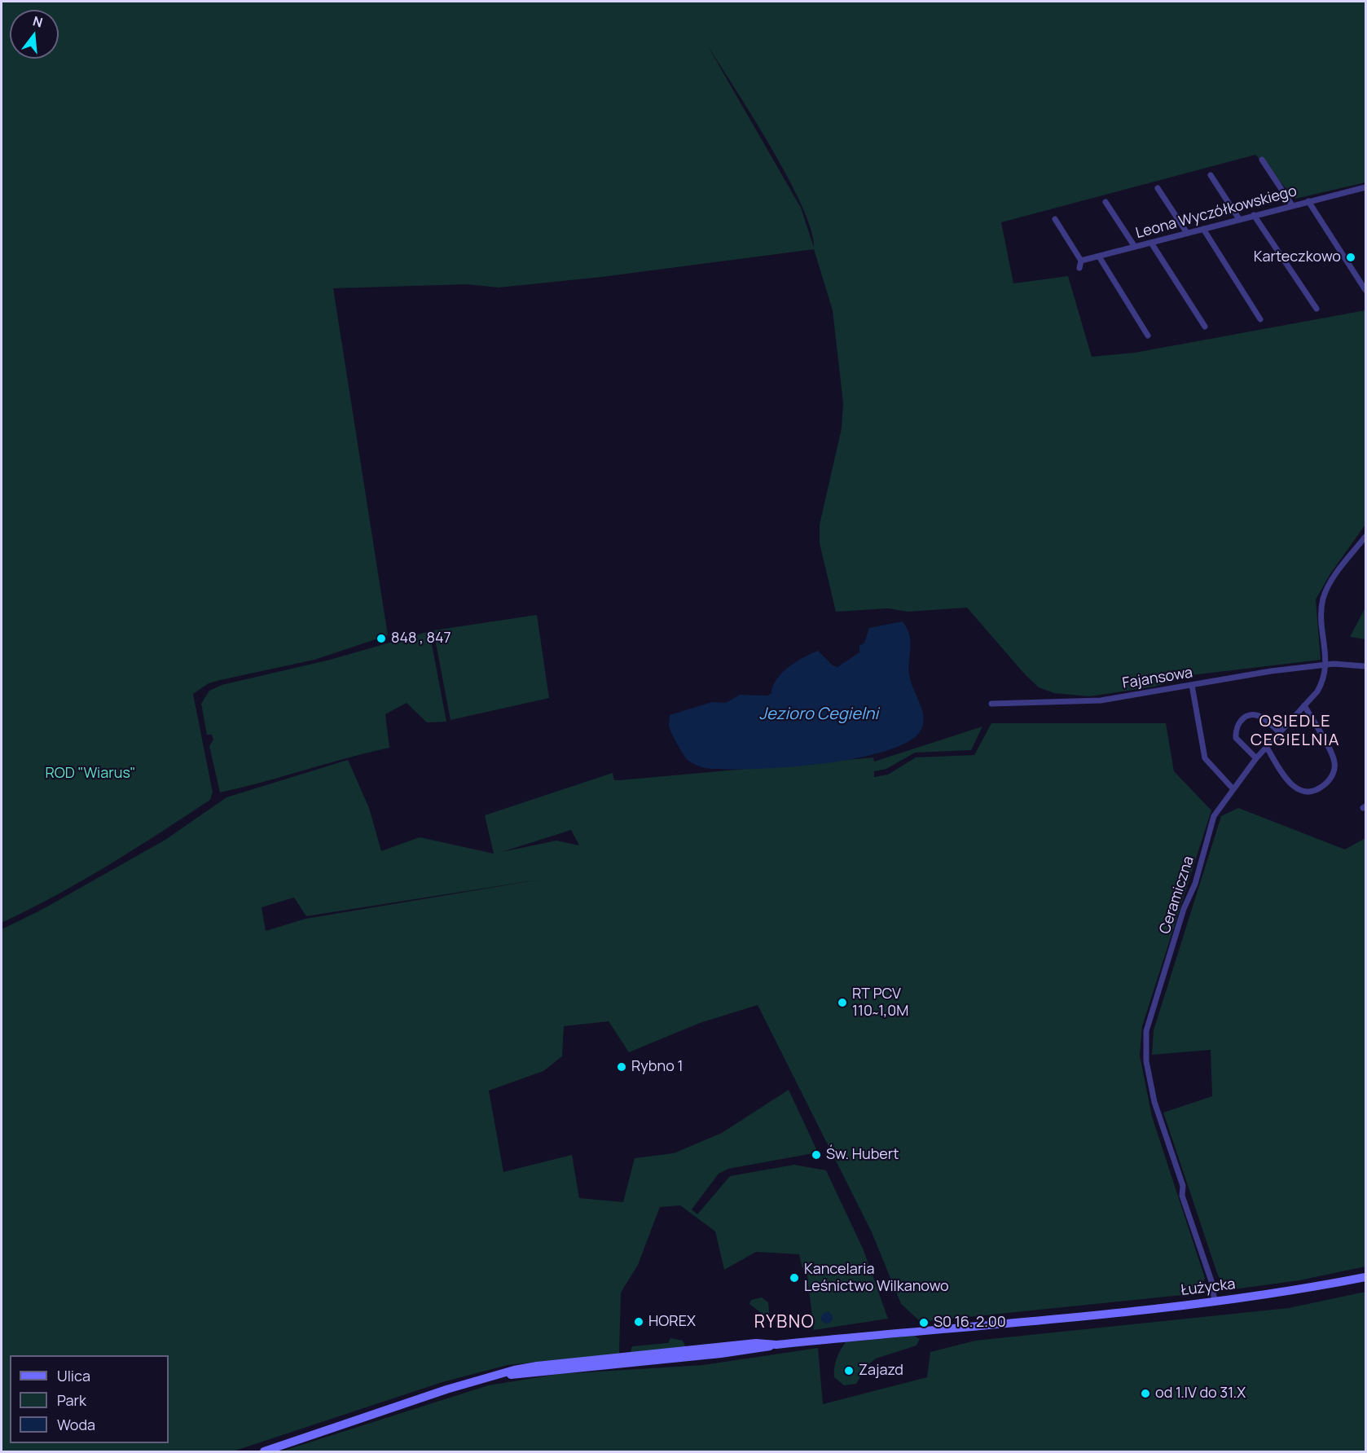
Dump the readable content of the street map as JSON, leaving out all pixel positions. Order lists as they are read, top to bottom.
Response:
{
  "streets": {
    "main road": ["Łużycka"],
    "street": ["Leona Wyczółkowskiego", "Fajansowa", "Ceramiczna"]
  },
  "crossings": [
    ["Fajansowa", "Ceramiczna"],
    ["Ceramiczna", "Łużycka"]
  ],
  "districts": ["OSIEDLE CEGIELNIA", "RYBNO"],
  "water": ["Jezioro Cegielni"],
  "parks": ["ROD \"Wiarus\""],
  "places": [
    "Karteczkowo",
    "848 , 847",
    "RT PCV 110 ̴ 1,0M",
    "Rybno 1",
    "Św. Hubert",
    "Kancelaria Leśnictwo Wilkanowo",
    "HOREX",
    "S0 16. 2.00",
    "Zajazd",
    "od 1.IV do 31.X"
  ],
  "legend": ["Ulica", "Park", "Woda"],
  "north": "top"
}
